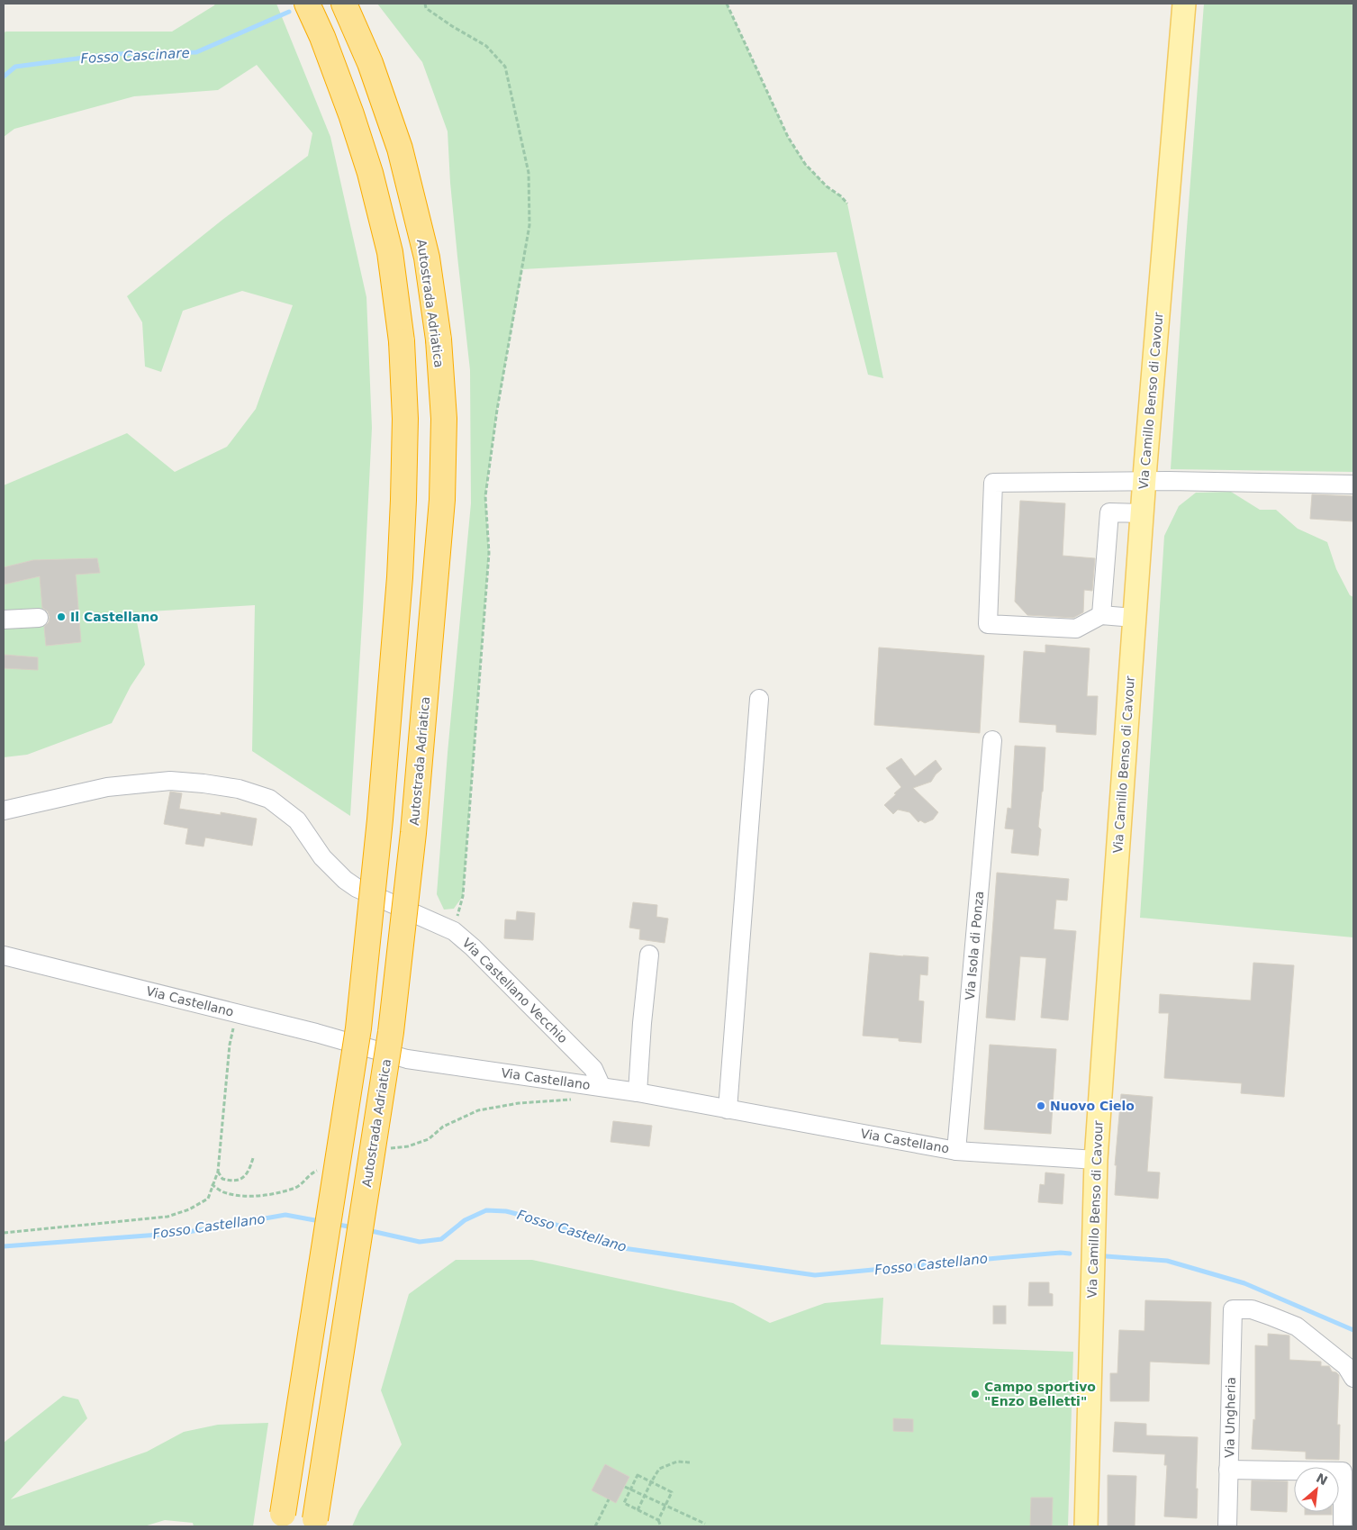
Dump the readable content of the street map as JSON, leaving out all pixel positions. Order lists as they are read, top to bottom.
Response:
{
  "streets": {
    "highway": ["Autostrada Adriatica"],
    "main road": ["Via Camillo Benso di Cavour"],
    "street": [
      "Via Isola di Ponza",
      "Via Castellano Vecchio",
      "Via Castellano",
      "Via Ungheria"
    ]
  },
  "crossings": [
    ["Via Camillo Benso di Cavour", "Via Castellano"],
    ["Via Isola di Ponza", "Via Castellano"],
    ["Via Castellano Vecchio", "Via Castellano"]
  ],
  "water": ["Fosso Cascinare", "Fosso Castellano"],
  "places": ["Il Castellano", "Nuovo Cielo", "Campo sportivo \"Enzo Belletti\""],
  "north": "top right"
}
